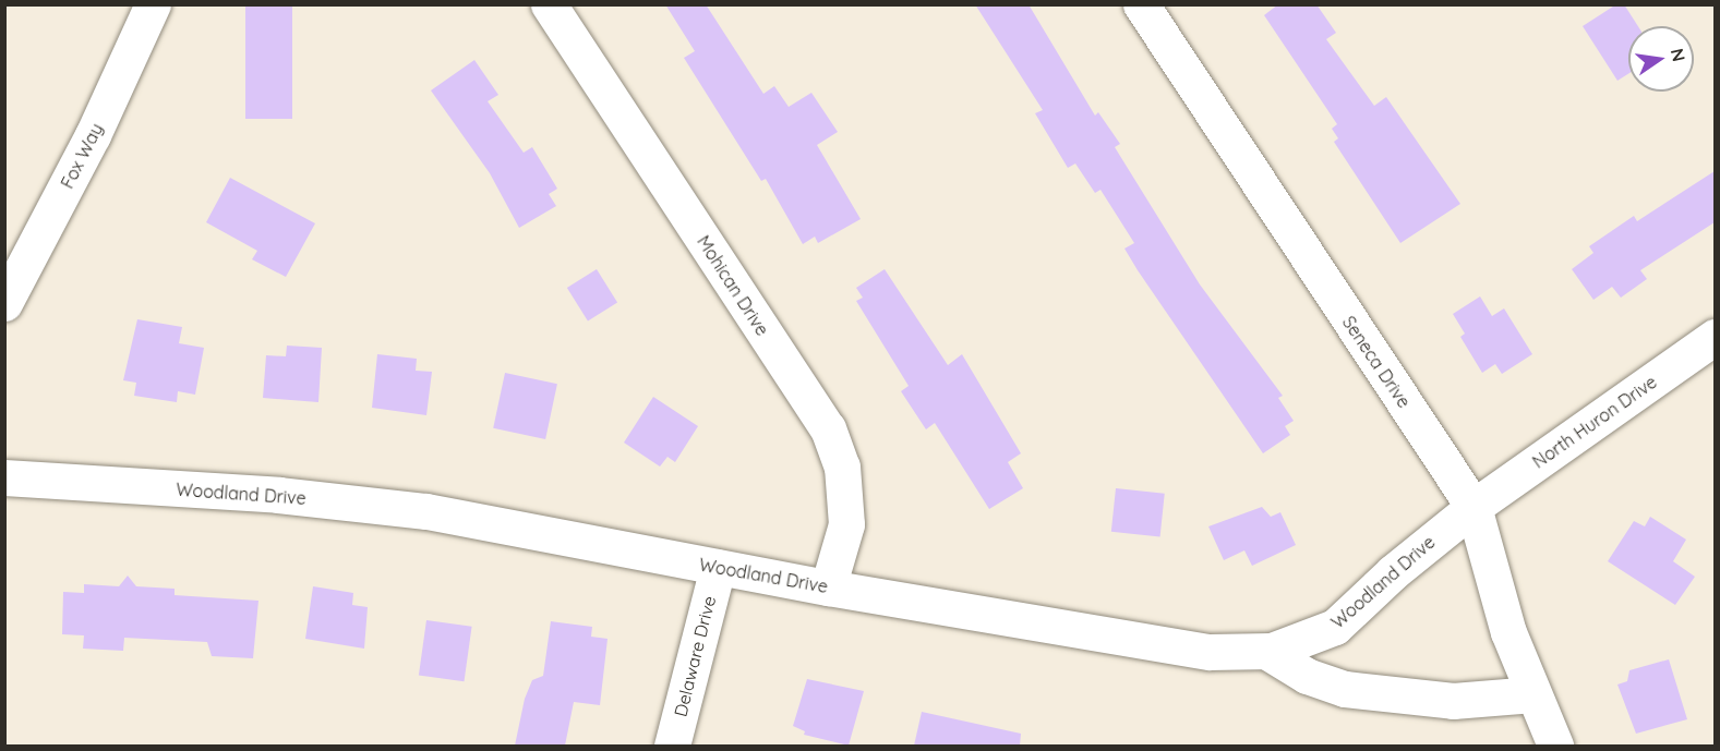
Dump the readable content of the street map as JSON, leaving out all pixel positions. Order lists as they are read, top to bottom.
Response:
{
  "streets": {
    "street": [
      "Fox Way",
      "Mohican Drive",
      "Seneca Drive",
      "North Huron Drive",
      "Woodland Drive",
      "Delaware Drive"
    ]
  },
  "crossings": [
    ["Mohican Drive", "Woodland Drive"],
    ["Seneca Drive", "North Huron Drive"],
    ["Seneca Drive", "Woodland Drive"],
    ["North Huron Drive", "Woodland Drive"],
    ["Woodland Drive", "Delaware Drive"]
  ],
  "north": "right"
}
